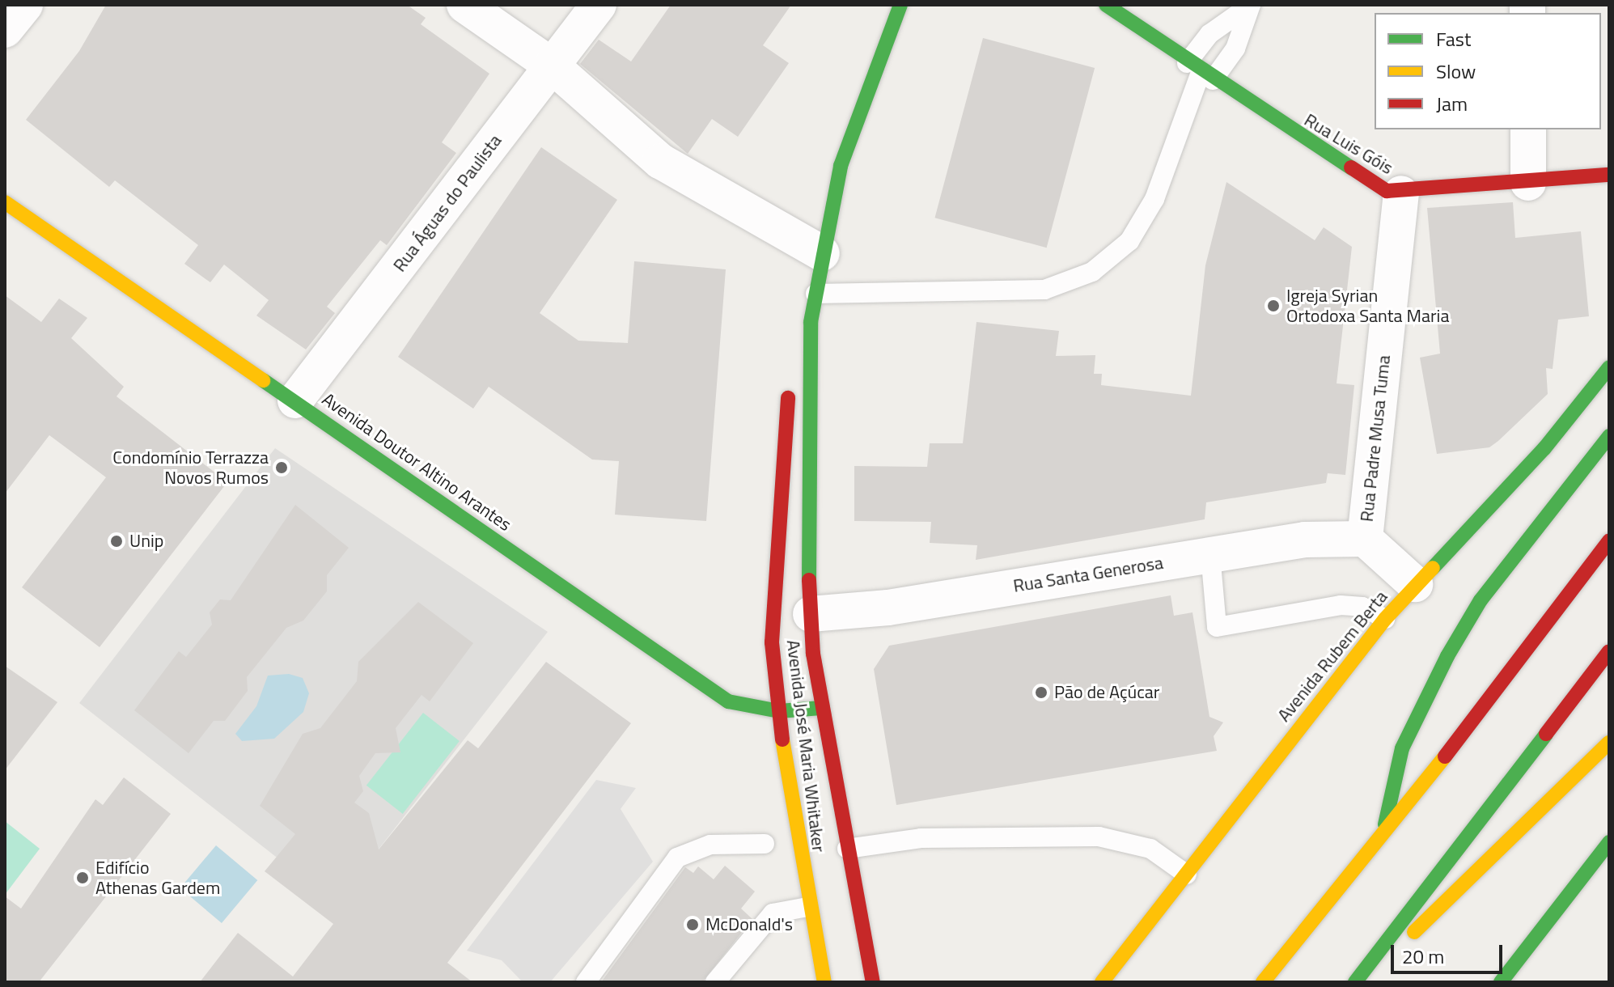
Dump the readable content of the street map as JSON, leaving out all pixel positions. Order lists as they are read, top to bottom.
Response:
{
  "streets": {
    "main road": [
      "Rua Luis Góis",
      "Avenida Doutor Altino Arantes",
      "Avenida Rubem Berta",
      "Avenida José Maria Whitaker"
    ],
    "street": ["Rua Águas do Paulista", "Rua Padre Musa Tuma", "Rua Santa Generosa"]
  },
  "crossings": [
    ["Rua Luis Góis", "Rua Padre Musa Tuma"],
    ["Rua Águas do Paulista", "Avenida Doutor Altino Arantes"],
    ["Rua Padre Musa Tuma", "Rua Santa Generosa"],
    ["Rua Padre Musa Tuma", "Avenida Rubem Berta"],
    ["Avenida Doutor Altino Arantes", "Avenida José Maria Whitaker"],
    ["Rua Santa Generosa", "Avenida José Maria Whitaker"]
  ],
  "places": [
    "Igreja Syrian Ortodoxa Santa Maria",
    "Condomínio Terrazza Novos Rumos",
    "Unip",
    "Pão de Açúcar",
    "Edifício Athenas Gardem",
    "McDonald's"
  ],
  "legend": ["Fast", "Slow", "Jam"],
  "scale_bar": "20 m"
}
